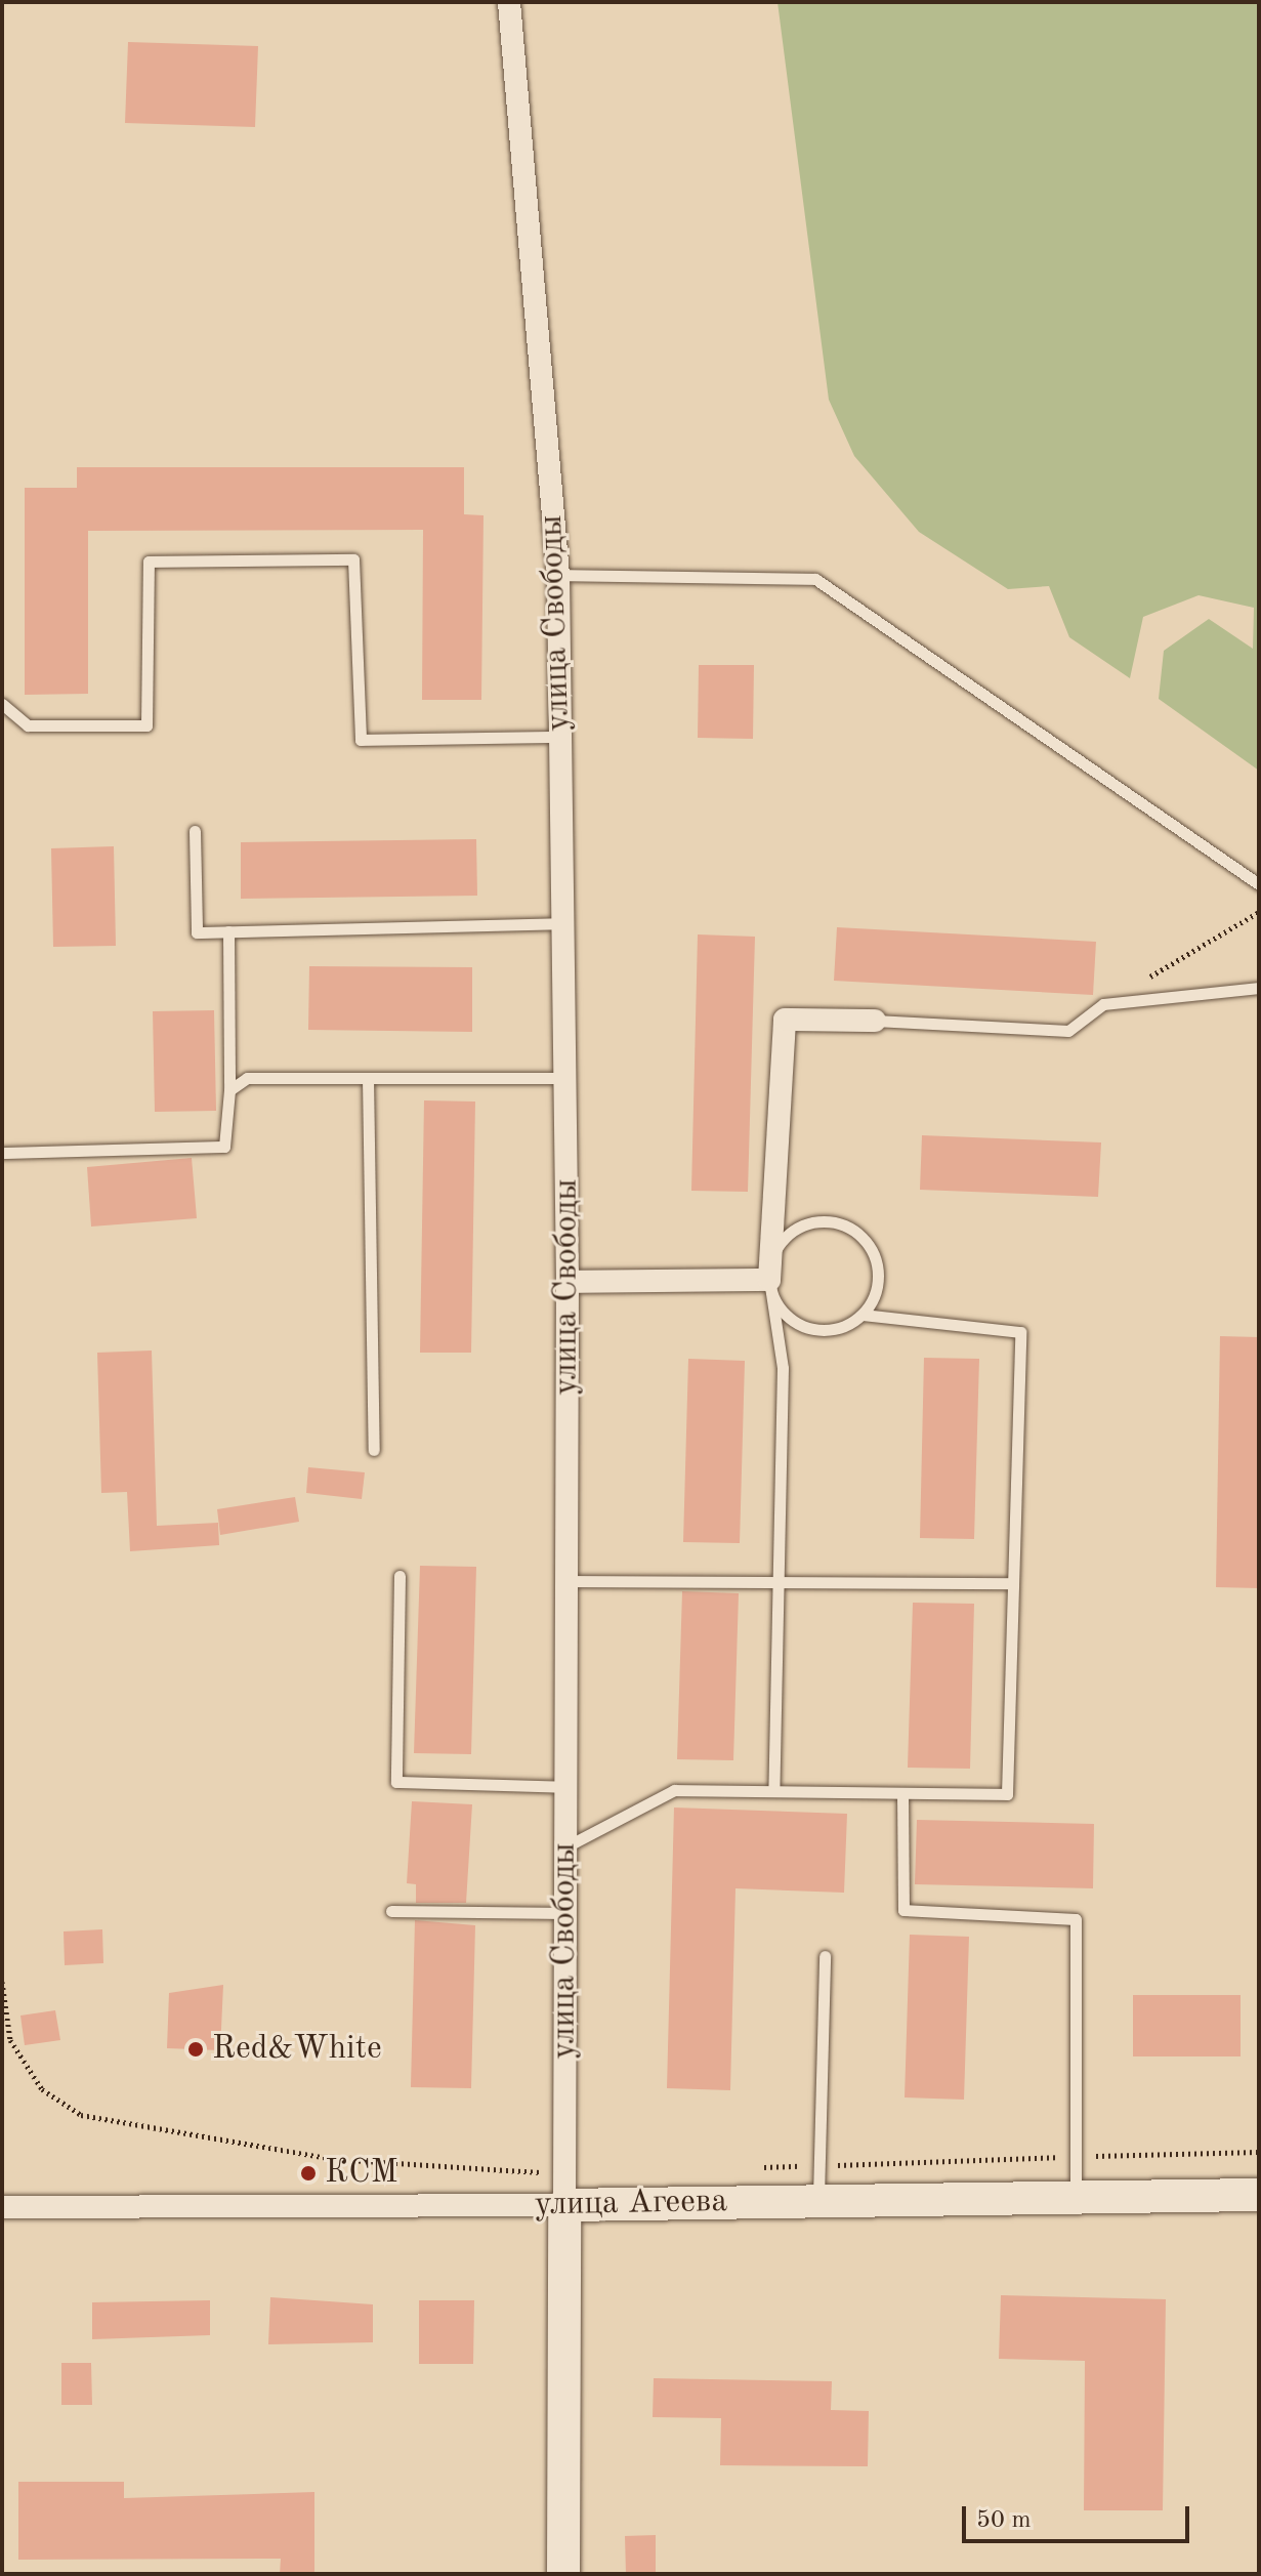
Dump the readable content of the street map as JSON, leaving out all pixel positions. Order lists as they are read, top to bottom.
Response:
{
  "streets": {
    "street": ["улица Свободы", "улица Агеева"]
  },
  "crossings": [
    ["улица Свободы", "улица Агеева"]
  ],
  "places": ["Red&White", "КСМ"],
  "scale_bar": "50 m"
}
